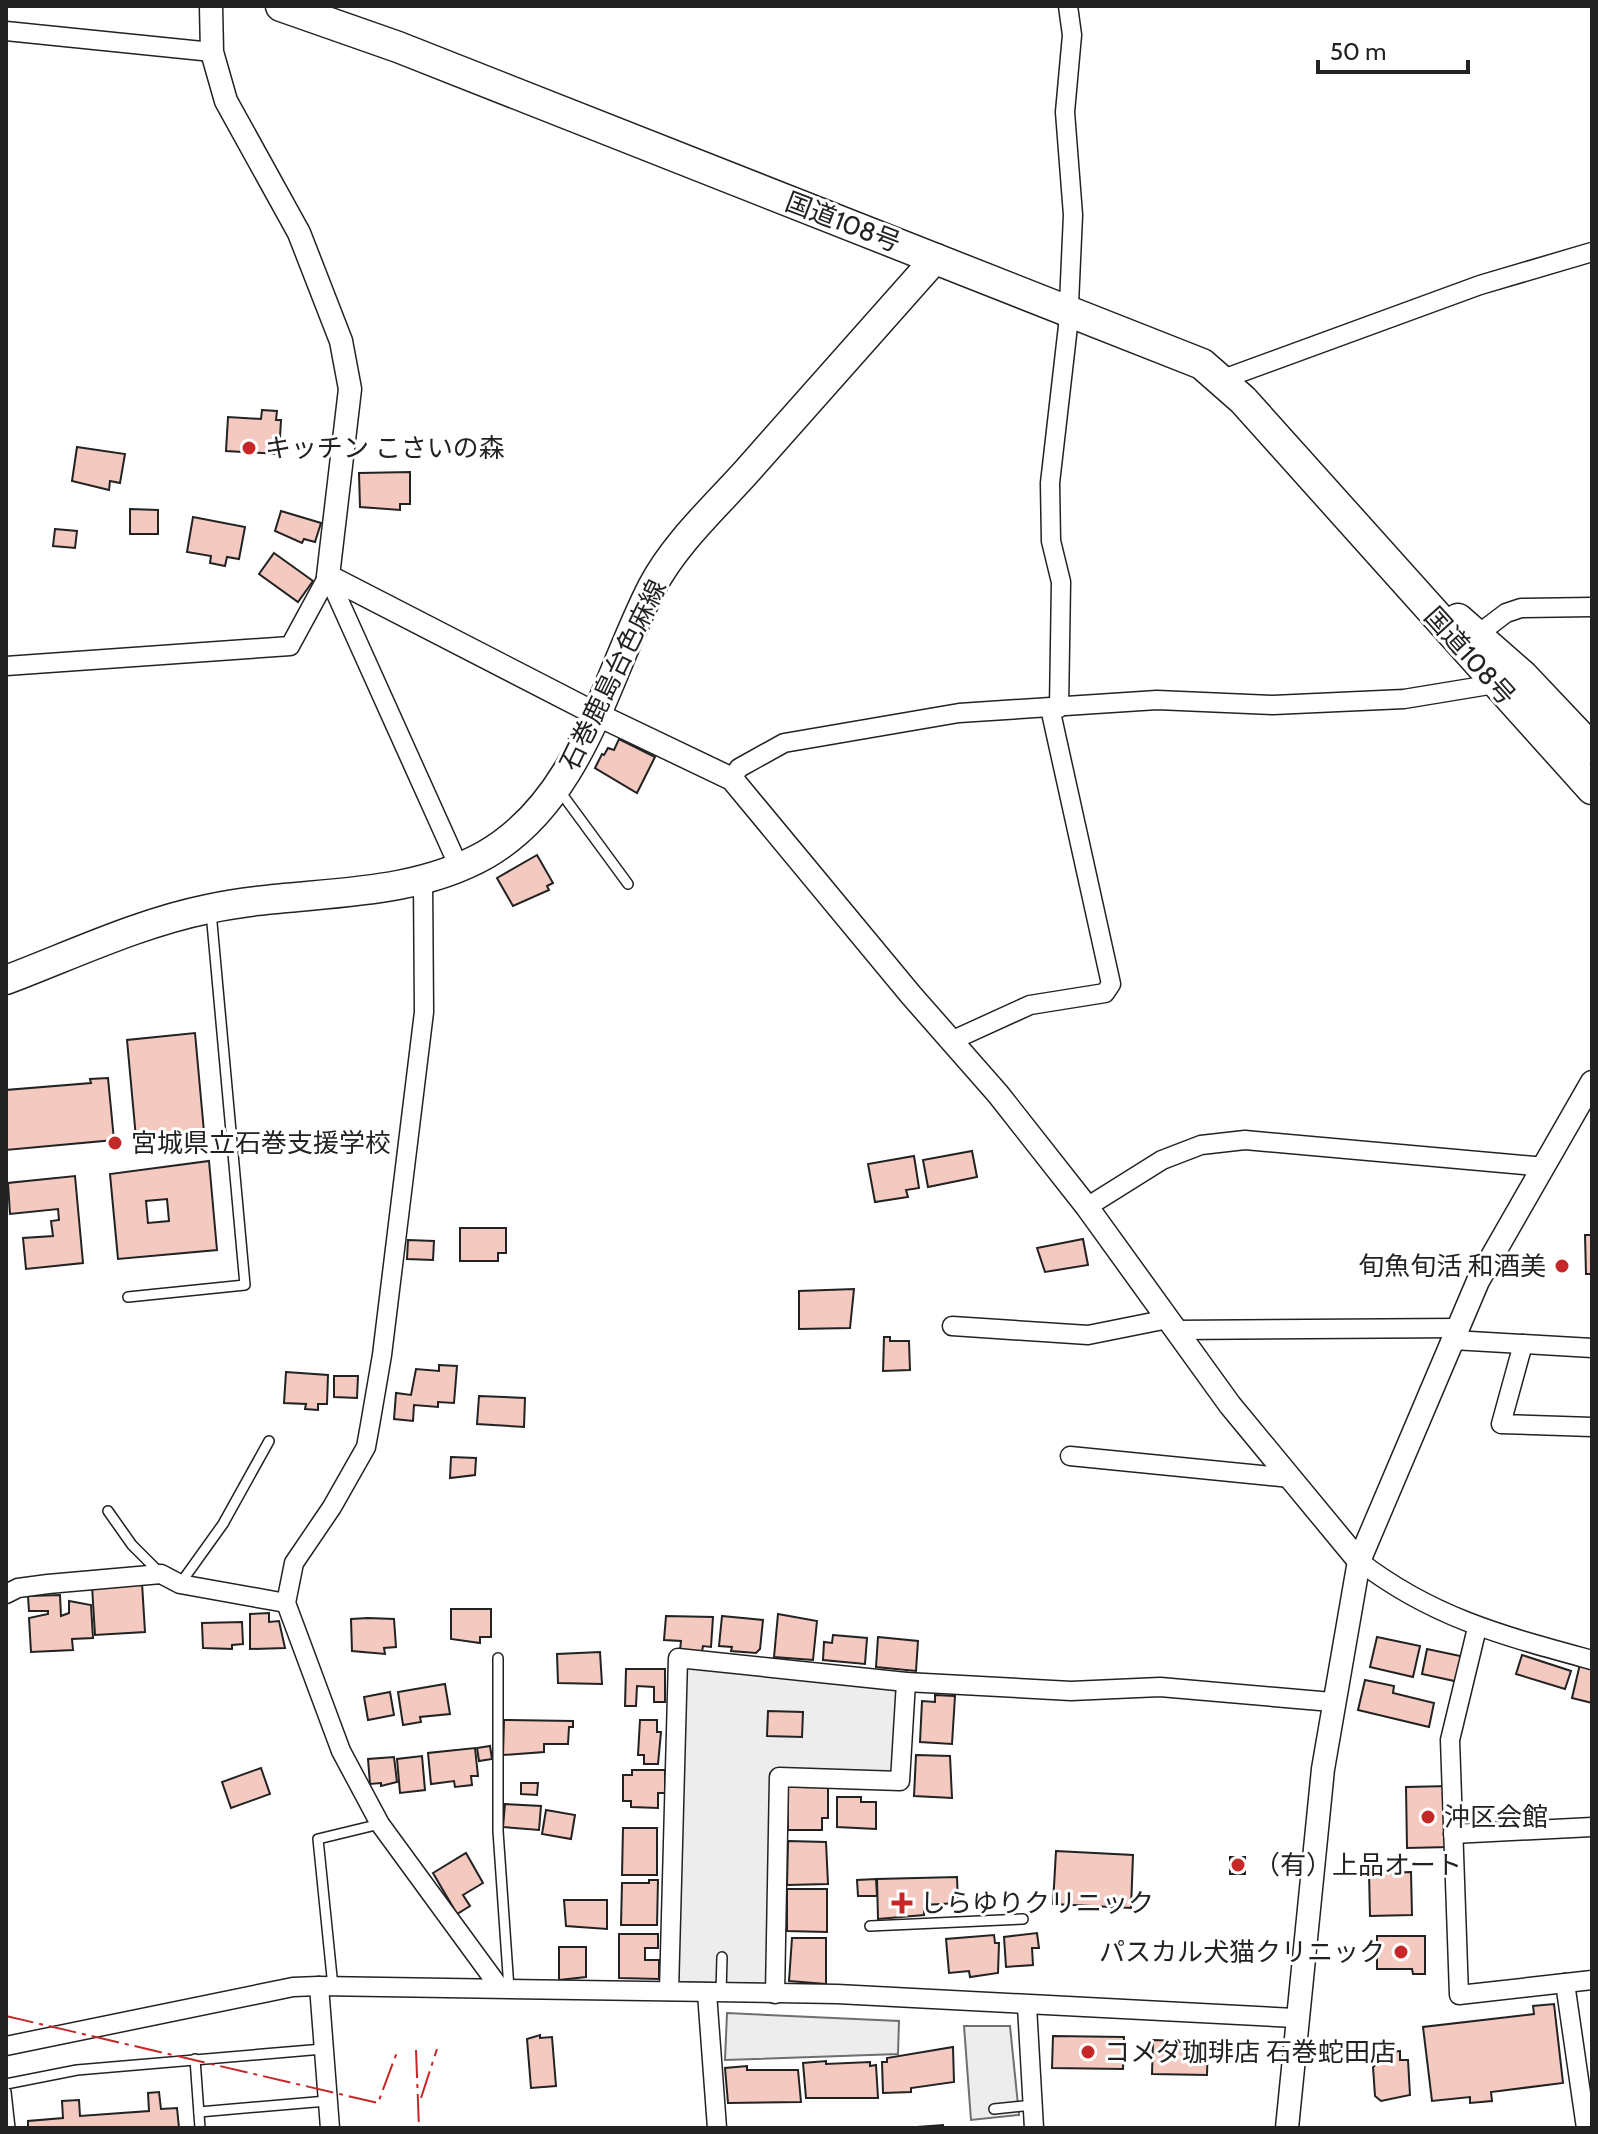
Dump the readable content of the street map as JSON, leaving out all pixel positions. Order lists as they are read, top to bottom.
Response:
{
  "streets": {
    "highway": ["国道108号"],
    "main road": ["石巻鹿島台色麻線"]
  },
  "crossings": [
    ["国道108号", "石巻鹿島台色麻線"]
  ],
  "places": {
    "other": [
      "キッチン こさいの森",
      "宮城県立石巻支援学校",
      "旬魚旬活 和酒美",
      "沖区会館",
      "（有）上品オート",
      "パスカル犬猫クリニック",
      "コメダ珈琲店 石巻蛇田店"
    ],
    "health": ["しらゆりクリニック"]
  },
  "scale_bar": "50 m"
}
